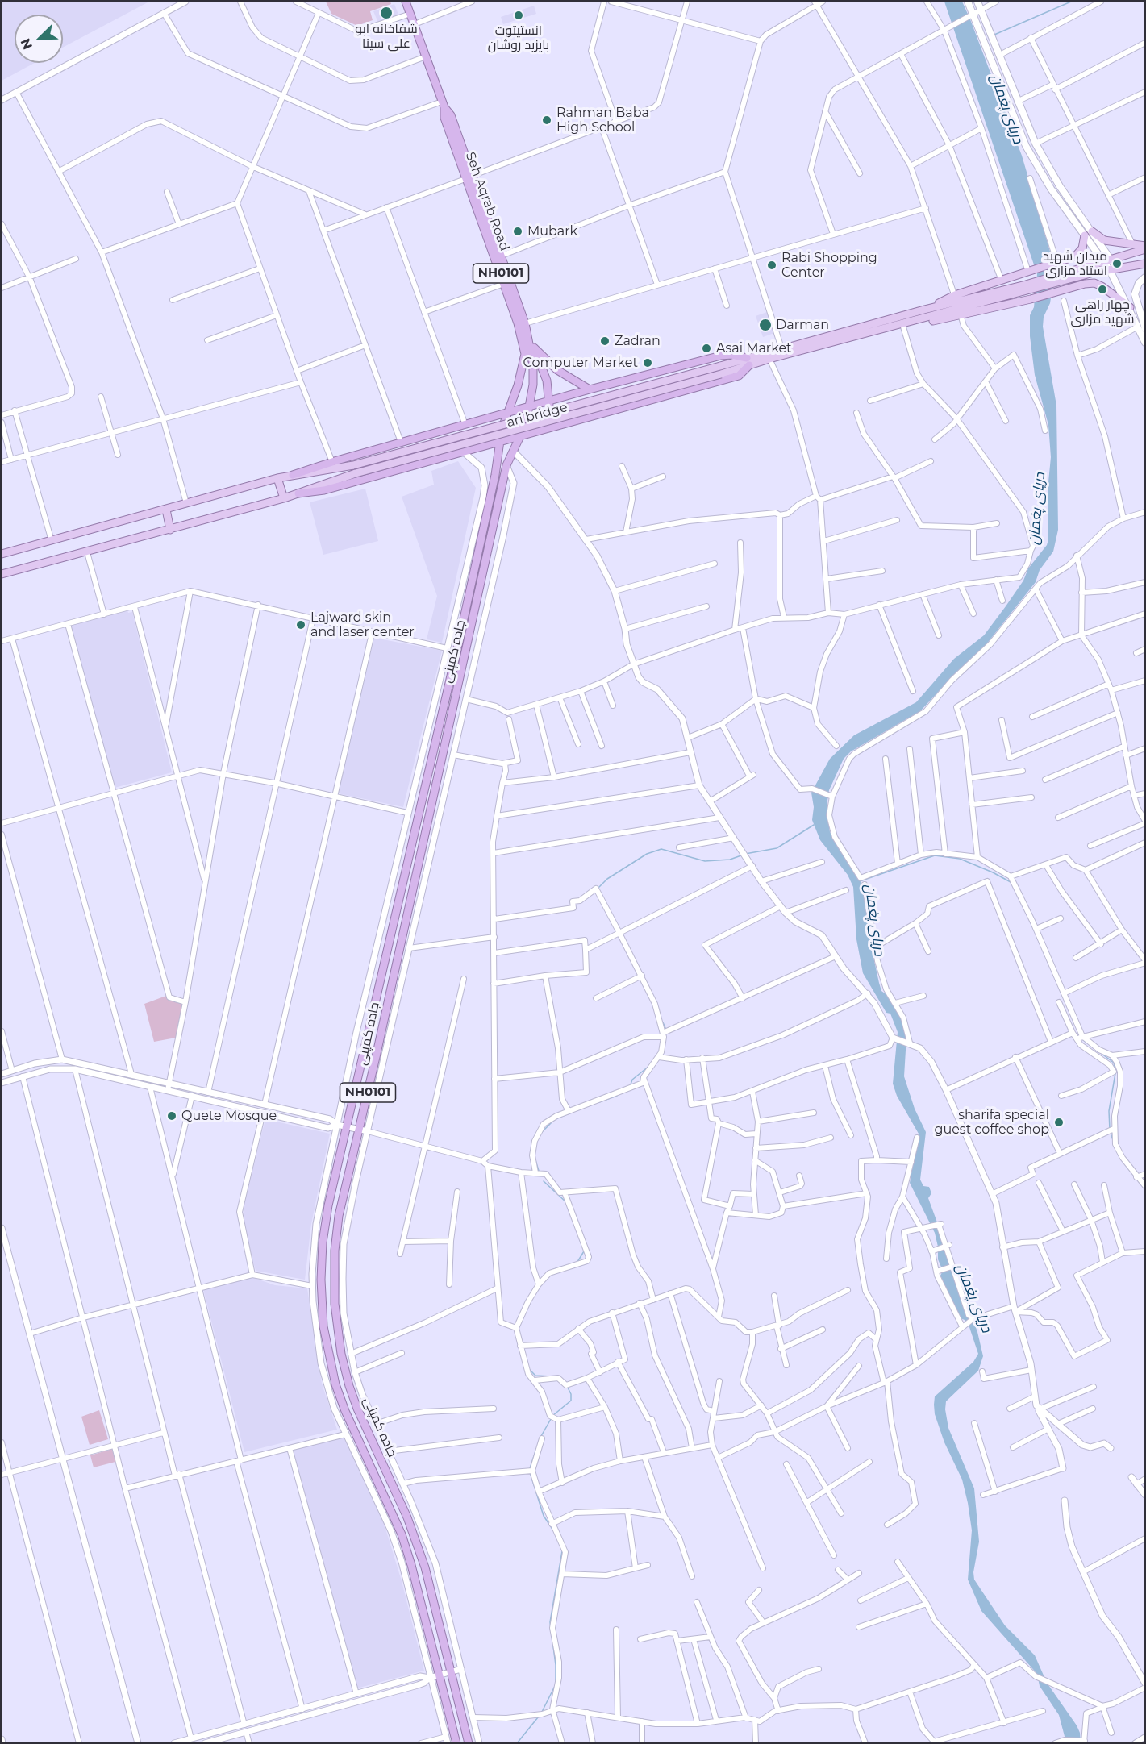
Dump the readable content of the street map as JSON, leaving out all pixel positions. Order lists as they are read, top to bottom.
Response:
{
  "streets": {
    "highway": ["Seh Aqrab Road", "NH0101", "جاده کمپنی"],
    "main road": ["ari bridge"]
  },
  "crossings": [
    ["Seh Aqrab Road", "NH0101"],
    ["Seh Aqrab Road", "جاده کمپنی"],
    ["NH0101", "جاده کمپنی"]
  ],
  "water": ["دریای پغمان"],
  "places": [
    "شفاخانه ابو علی سینا",
    "انستیتوت بایزید روشان",
    "Rahman Baba High School",
    "Mubark",
    "میدان شهید استاد مزاری",
    "Rabi Shopping Center",
    "چهار راهی شهید مزاری",
    "Darman",
    "Zadran",
    "Asai Market",
    "Computer Market",
    "Lajward skin and laser center",
    "Quete Mosque",
    "sharifa special guest coffee shop"
  ],
  "north": "bottom left"
}
